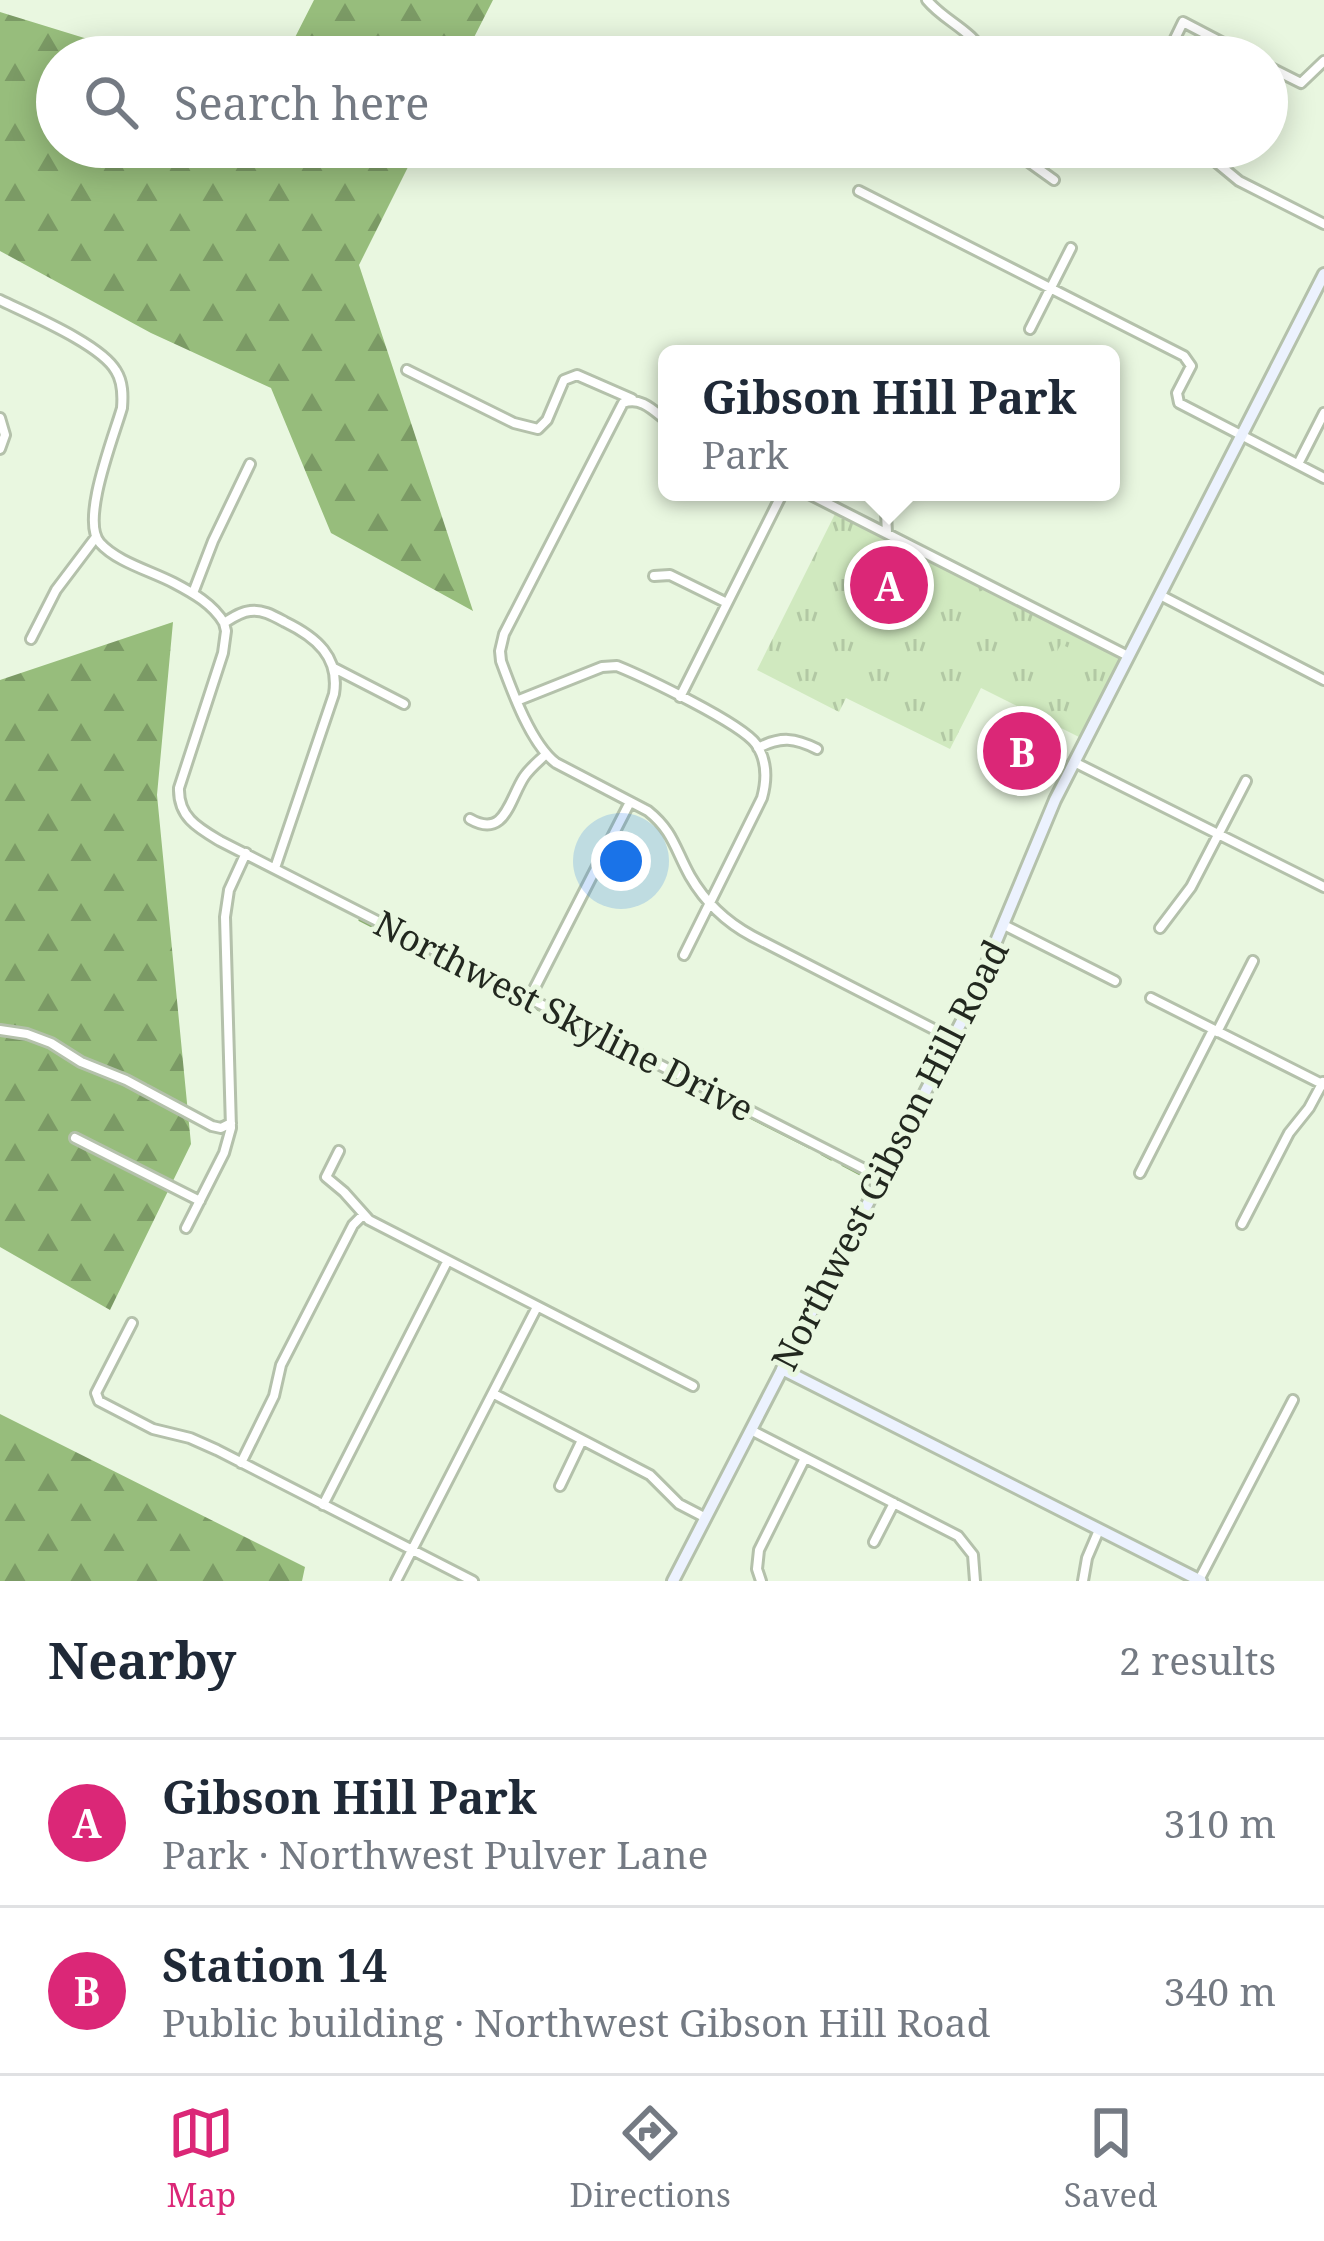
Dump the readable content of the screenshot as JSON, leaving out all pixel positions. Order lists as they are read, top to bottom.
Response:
{
  "streets": {
    "main road": ["Northwest Gibson Hill Road"],
    "street": ["Northwest Skyline Drive"]
  },
  "crossings": [
    ["Northwest Skyline Drive", "Northwest Gibson Hill Road"]
  ],
  "page": {
    "search": "Search here",
    "popup": ["Gibson Hill Park", "Park"],
    "pins": ["A", "B"],
    "heading": ["Nearby", "2 results"],
    "list": [
      {
        "mark": "A",
        "name": "Gibson Hill Park",
        "note": "Park · Northwest Pulver Lane",
        "value": "310 m"
      },
      {
        "mark": "B",
        "name": "Station 14",
        "note": "Public building · Northwest Gibson Hill Road",
        "value": "340 m"
      }
    ],
    "nav": ["Map", "Directions", "Saved"]
  }
}
